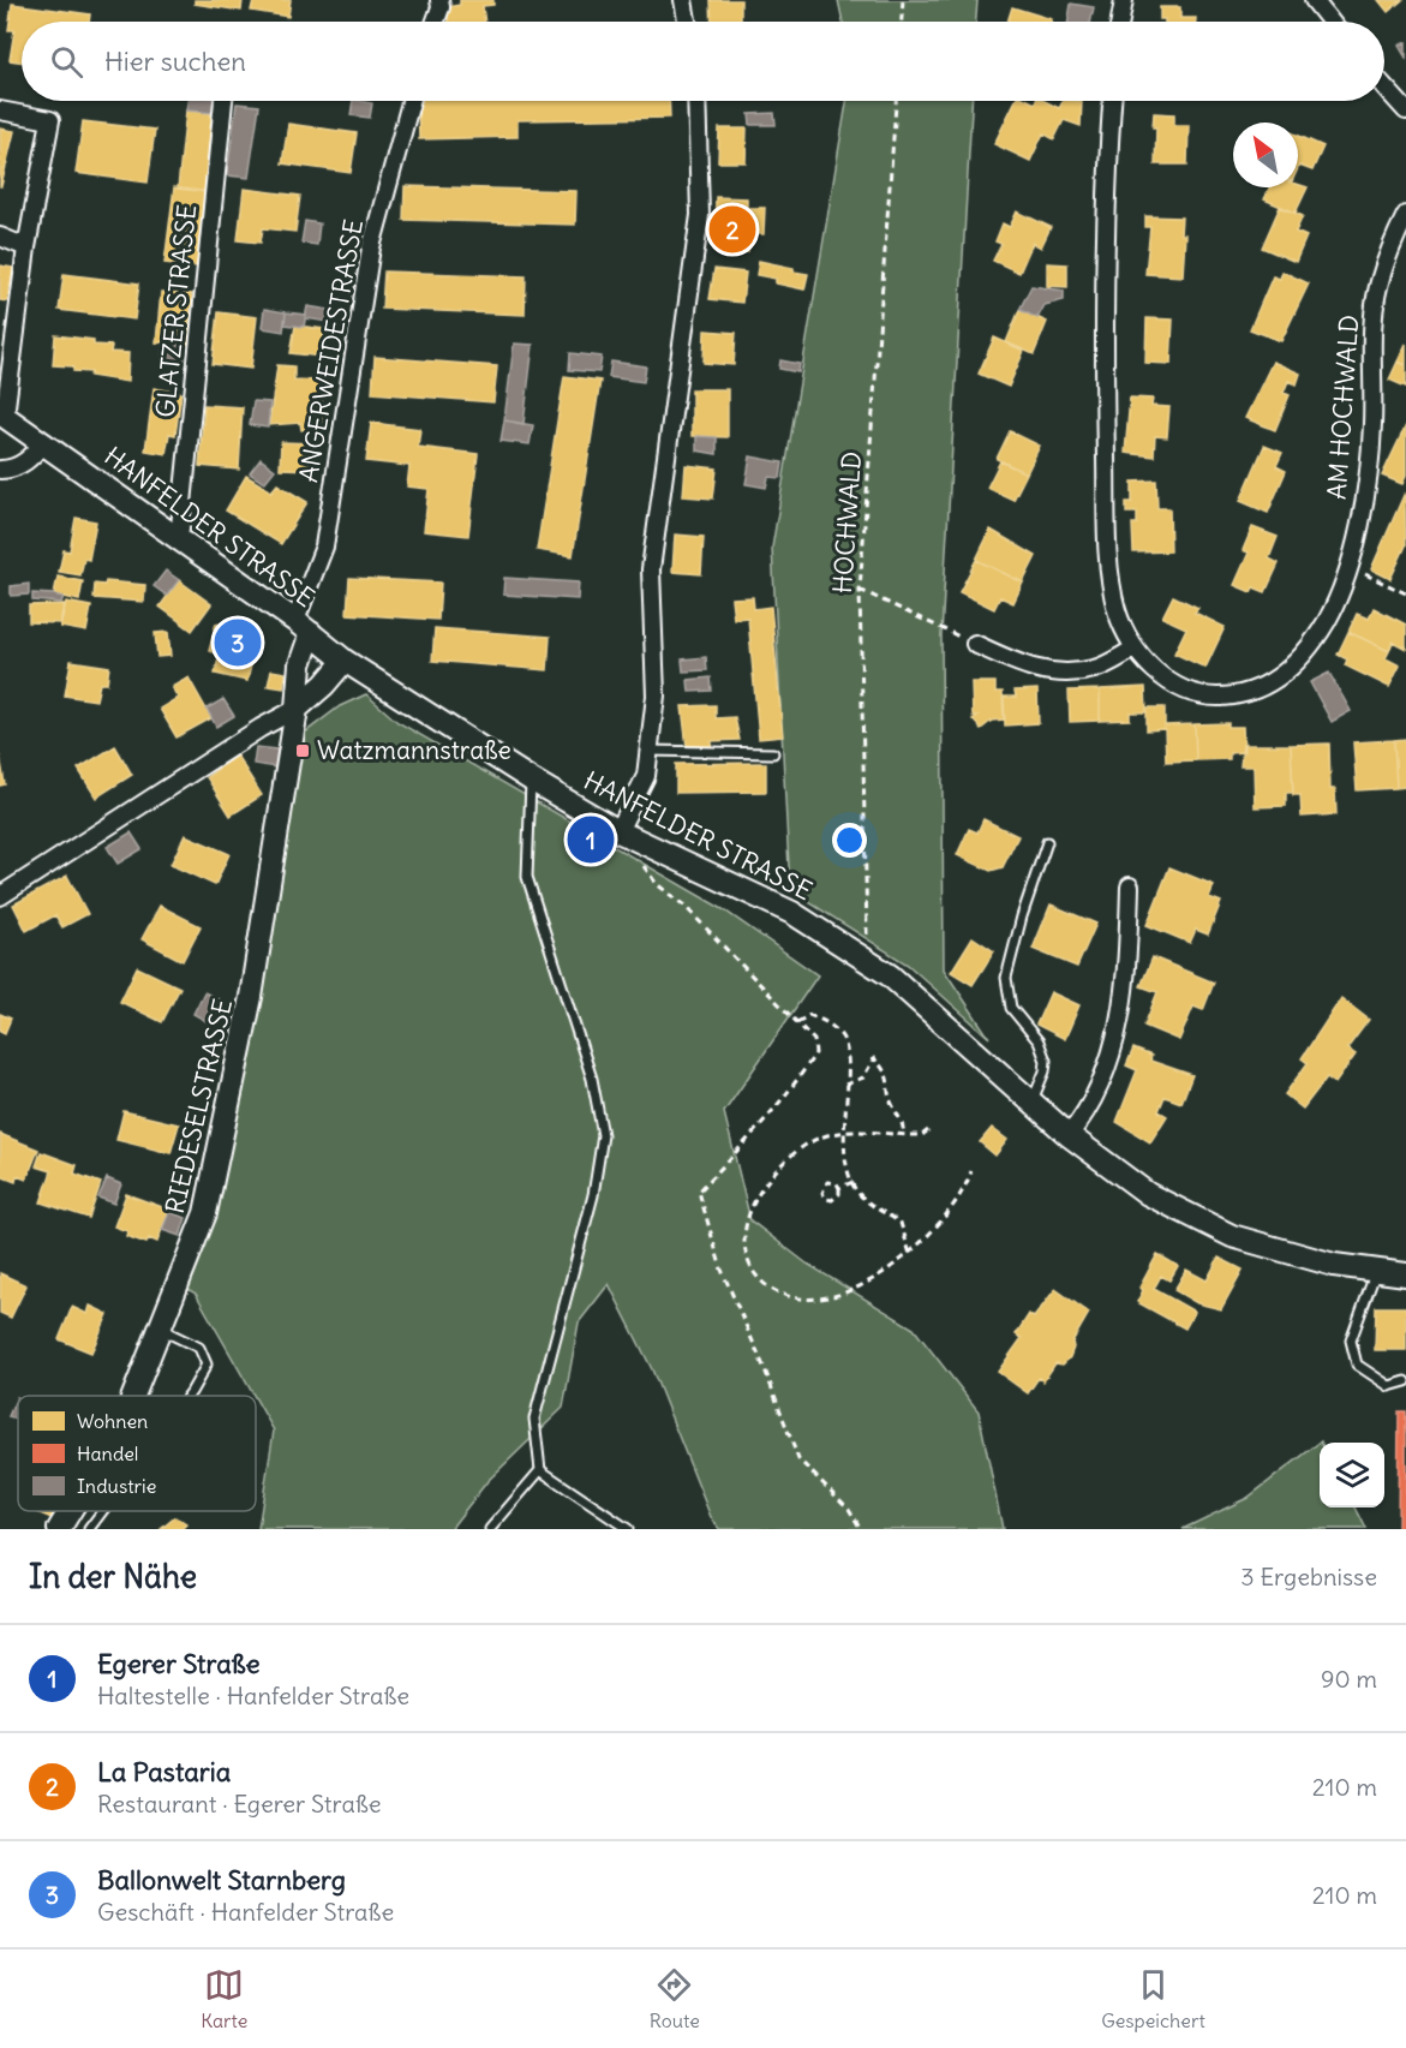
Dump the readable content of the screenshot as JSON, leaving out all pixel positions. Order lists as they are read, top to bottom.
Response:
{
  "streets": {
    "street": [
      "GLATZER STRASSE",
      "ANGERWEIDESTRASSE",
      "AM HOCHWALD",
      "HANFELDER STRASSE",
      "RIEDESELSTRASSE"
    ],
    "path": ["HOCHWALD"]
  },
  "crossings": [
    ["GLATZER STRASSE", "HANFELDER STRASSE"],
    ["ANGERWEIDESTRASSE", "HANFELDER STRASSE"],
    ["ANGERWEIDESTRASSE", "RIEDESELSTRASSE"],
    ["HOCHWALD", "HANFELDER STRASSE"],
    ["HANFELDER STRASSE", "RIEDESELSTRASSE"]
  ],
  "places": {
    "transit": ["Watzmannstraße"]
  },
  "legend": ["Wohnen", "Handel", "Industrie"],
  "north": "top left",
  "page": {
    "search": "Hier suchen",
    "pins": ["2", "3", "1"],
    "heading": ["In der Nähe", "3 Ergebnisse"],
    "list": [
      {
        "mark": "1",
        "name": "Egerer Straße",
        "note": "Haltestelle · Hanfelder Straße",
        "value": "90 m"
      },
      {
        "mark": "2",
        "name": "La Pastaria",
        "note": "Restaurant · Egerer Straße",
        "value": "210 m"
      },
      {
        "mark": "3",
        "name": "Ballonwelt Starnberg",
        "note": "Geschäft · Hanfelder Straße",
        "value": "210 m"
      }
    ],
    "nav": ["Karte", "Route", "Gespeichert"]
  }
}
